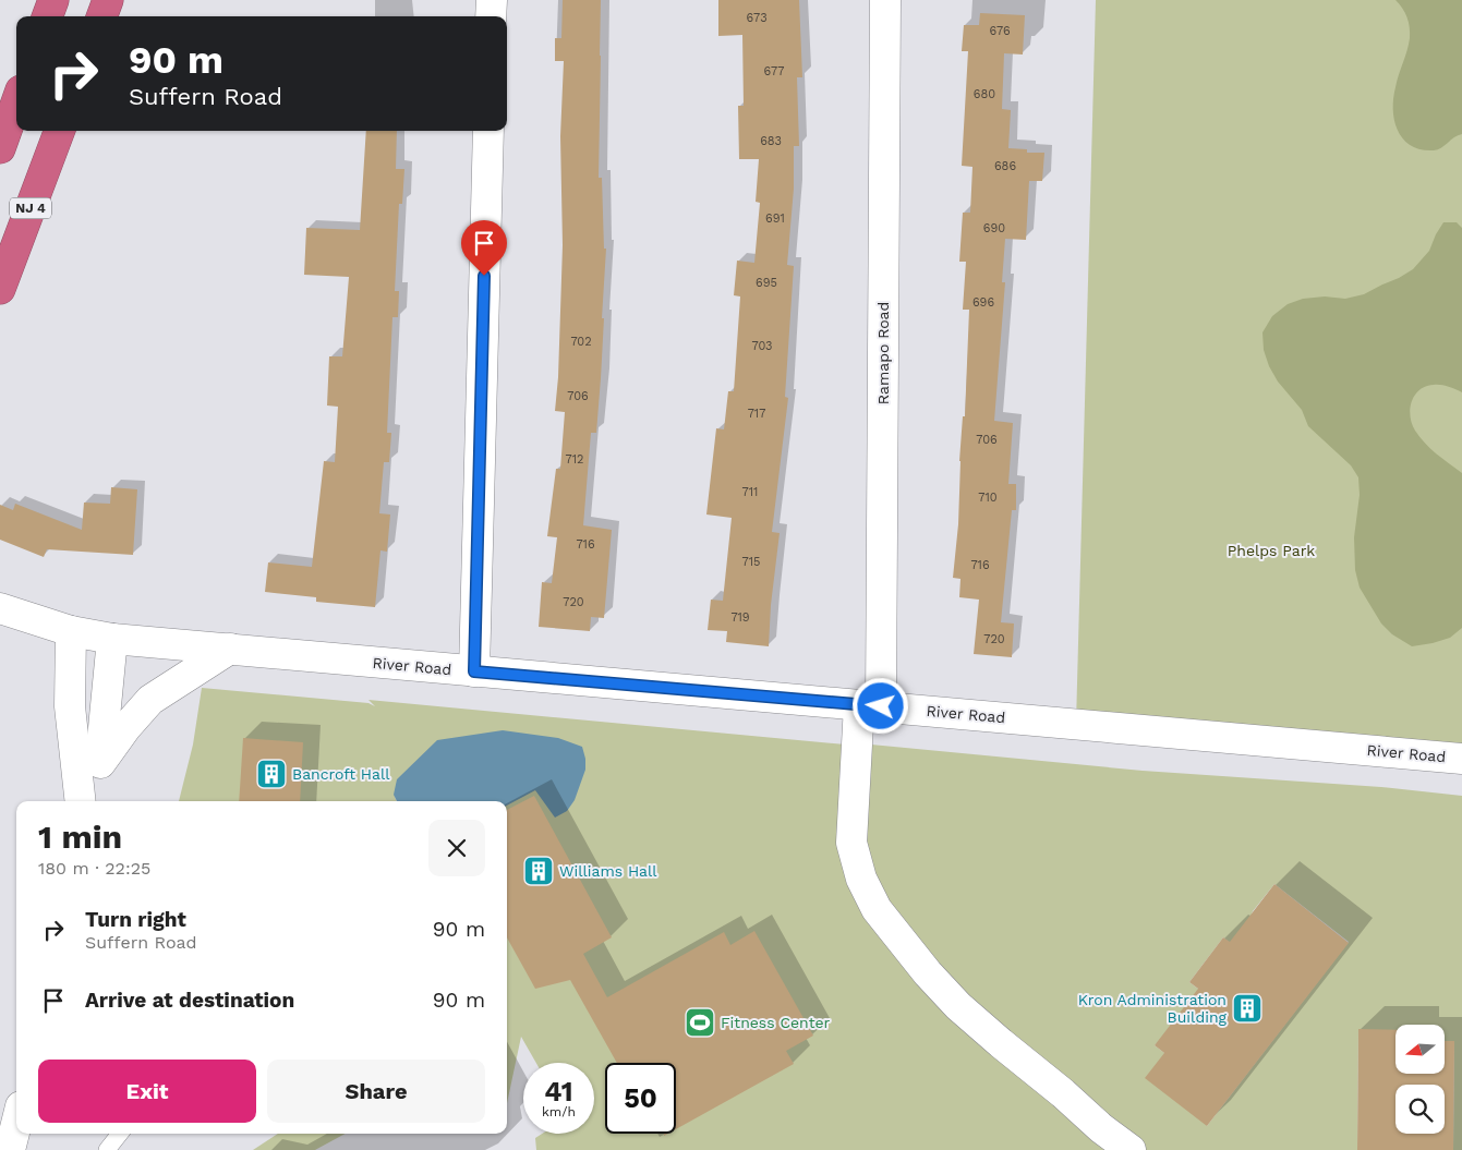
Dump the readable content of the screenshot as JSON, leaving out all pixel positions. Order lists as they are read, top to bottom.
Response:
{
  "streets": {
    "highway": ["NJ 4"],
    "main road": ["Ramapo Road", "River Road"]
  },
  "crossings": [
    ["Ramapo Road", "River Road"]
  ],
  "parks": ["Phelps Park"],
  "places": {
    "building": ["Bancroft Hall", "Williams Hall", "Kron Administration Building"],
    "sports": ["Fitness Center"]
  },
  "house_numbers": [
    "673",
    "676",
    "677",
    "680",
    "683",
    "686",
    "691",
    "690",
    "695",
    "696",
    "702",
    "703",
    "706",
    "717",
    "706",
    "712",
    "711",
    "710",
    "716",
    "715",
    "716",
    "720",
    "719",
    "720"
  ],
  "north": "left",
  "page": {
    "turn": ["90 m", "Suffern Road"],
    "heading": ["1 min", "180 m · 22:25"],
    "list": [
      {
        "name": "Turn right",
        "note": "Suffern Road",
        "value": "90 m"
      },
      {
        "name": "Arrive at destination",
        "value": "90 m"
      }
    ],
    "buttons": ["Exit", "Share"],
    "speed": "41 km/h",
    "limit": "50"
  }
}
